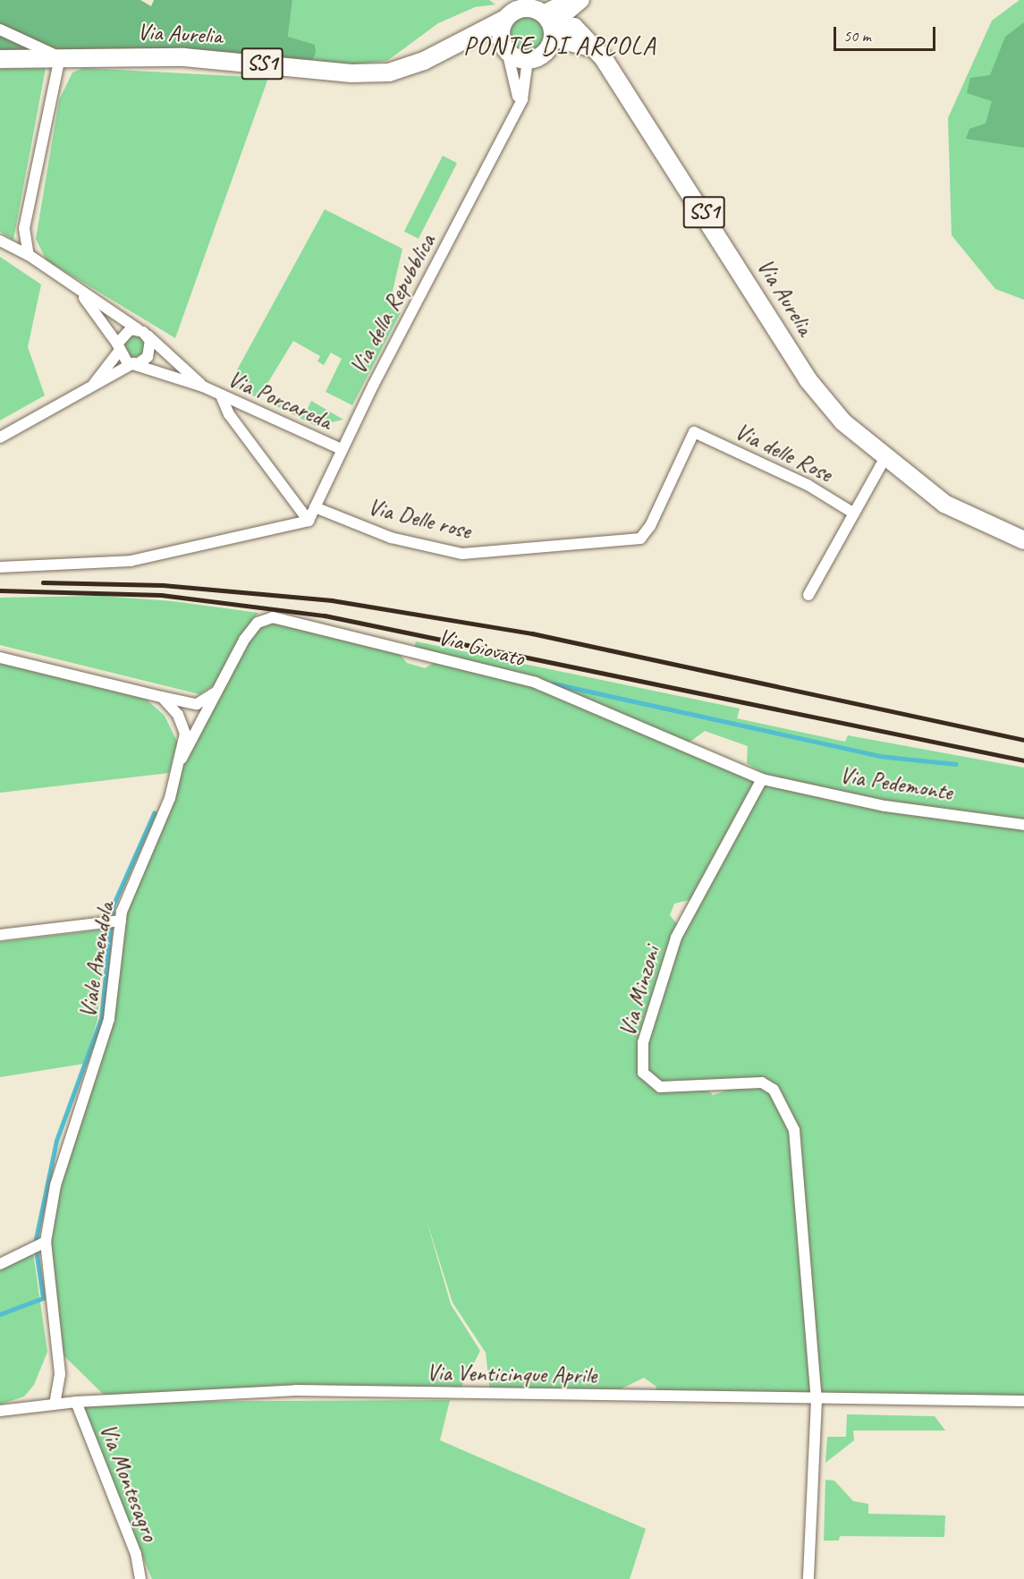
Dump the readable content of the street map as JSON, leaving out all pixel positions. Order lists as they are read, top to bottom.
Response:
{
  "streets": {
    "main road": ["Via Aurelia", "SS1"],
    "street": [
      "Via della Repubblica",
      "Via Porcareda",
      "Via delle Rose",
      "Via Delle rose",
      "Via Giovato",
      "Via Pedemonte",
      "Viale Amendola",
      "Via Minzoni",
      "Via Venticinque Aprile",
      "Via Montesagro"
    ]
  },
  "crossings": [
    ["Via Aurelia", "SS1"],
    ["Via Aurelia", "Via della Repubblica"],
    ["SS1", "Via della Repubblica"],
    ["Via della Repubblica", "Via Porcareda"],
    ["Via della Repubblica", "Via Delle rose"],
    ["Via delle Rose", "Via Delle rose"],
    ["Via Giovato", "Via Pedemonte"],
    ["Via Giovato", "Viale Amendola"],
    ["Via Giovato", "Via Minzoni"],
    ["Via Pedemonte", "Via Minzoni"],
    ["Viale Amendola", "Via Venticinque Aprile"],
    ["Via Minzoni", "Via Venticinque Aprile"],
    ["Via Venticinque Aprile", "Via Montesagro"]
  ],
  "districts": ["PONTE DI ARCOLA"],
  "scale_bar": "50 m"
}
